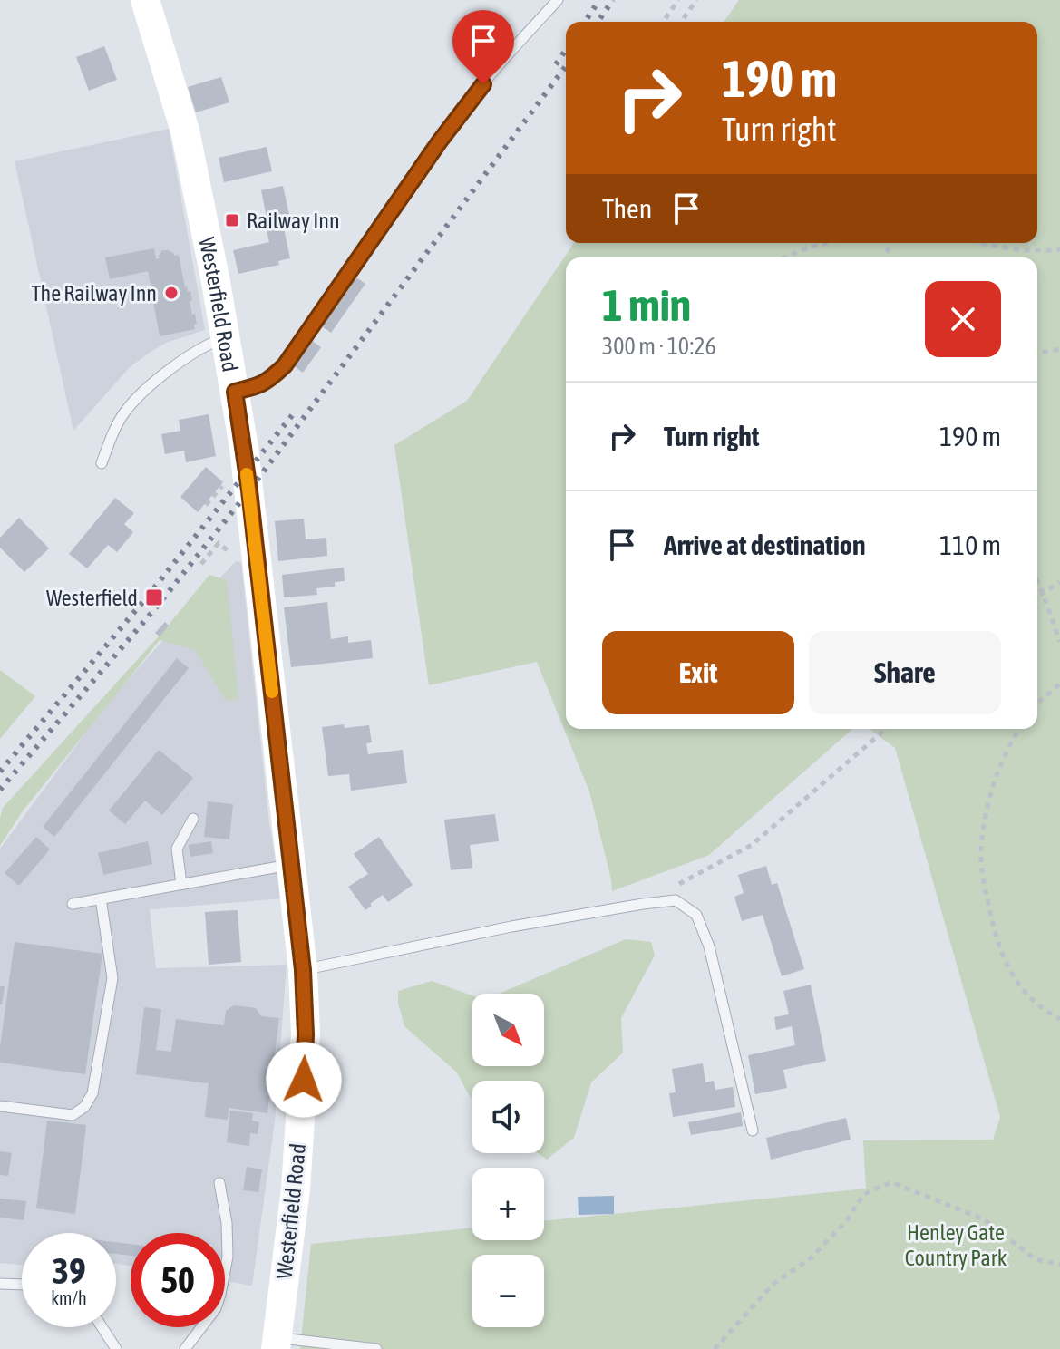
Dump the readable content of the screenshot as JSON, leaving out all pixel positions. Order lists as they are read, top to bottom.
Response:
{
  "streets": {
    "main road": ["Westerfield Road"]
  },
  "parks": ["Henley Gate Country Park"],
  "places": {
    "transit": ["Railway Inn", "Westerfield"],
    "other": ["The Railway Inn"]
  },
  "north": "bottom right",
  "page": {
    "turn": ["190 m", "Turn right"],
    "then": "Then",
    "heading": ["1 min", "300 m · 10:26"],
    "list": [
      {
        "name": "Turn right",
        "value": "190 m"
      },
      {
        "name": "Arrive at destination",
        "value": "110 m"
      }
    ],
    "buttons": ["Exit", "Share"],
    "map_buttons": ["+", "−"],
    "speed": "39 km/h",
    "limit": "50"
  }
}
